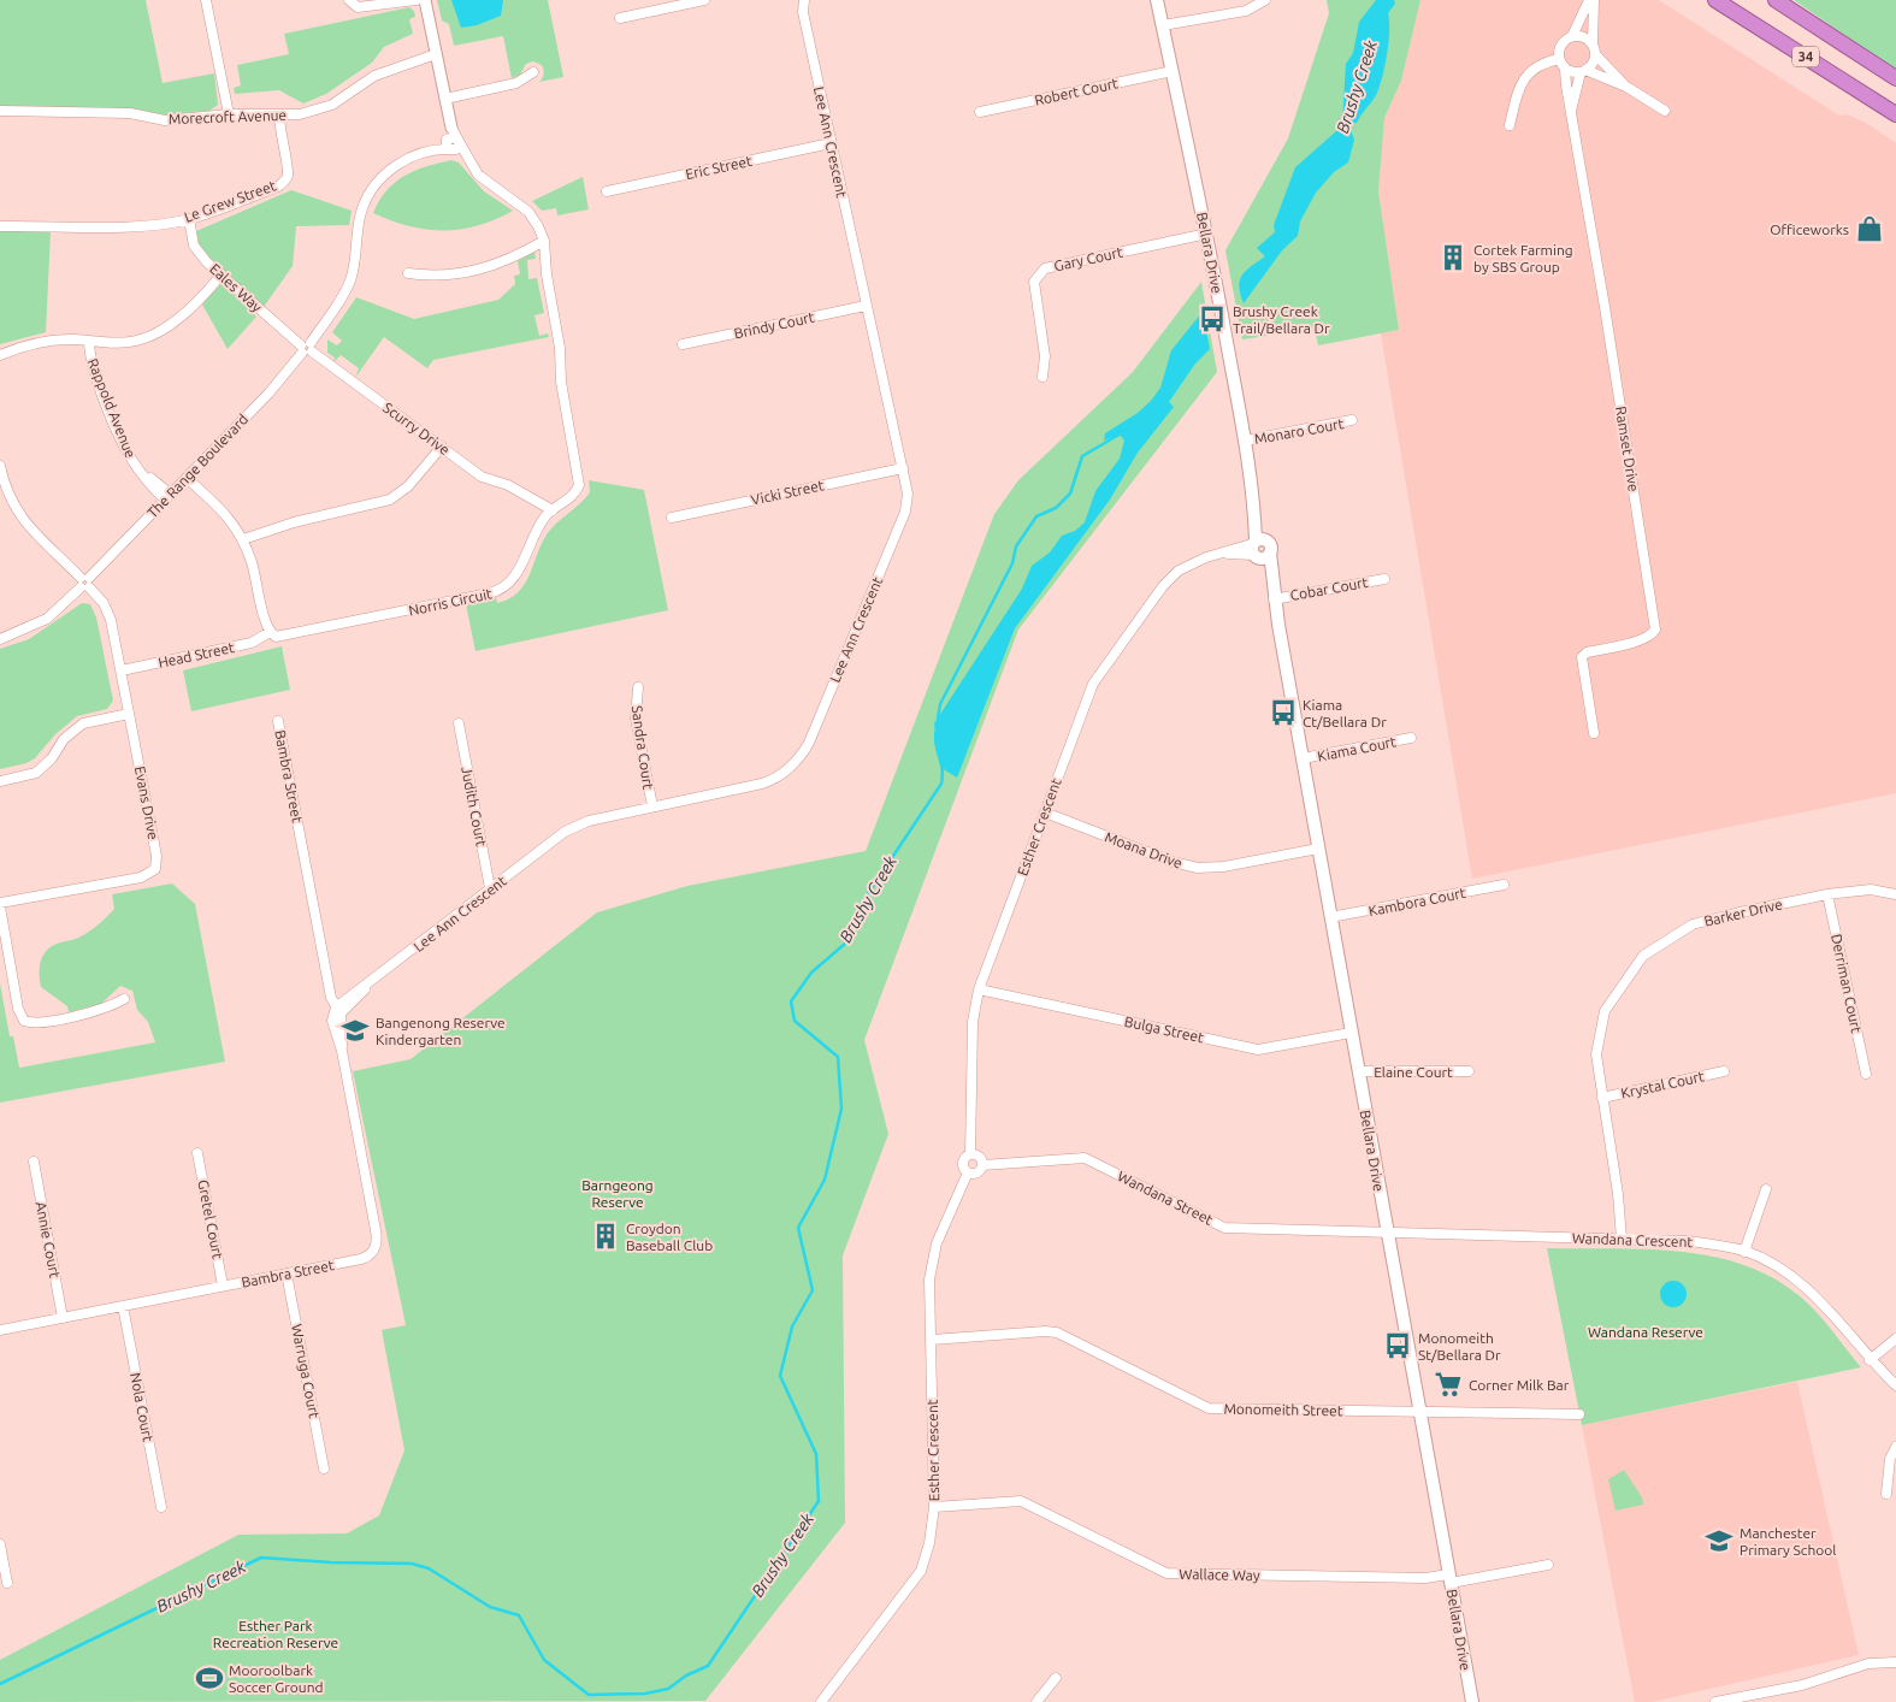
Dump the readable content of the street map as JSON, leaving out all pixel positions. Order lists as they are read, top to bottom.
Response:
{
  "streets": {
    "highway": ["34"],
    "main road": ["Bellara Drive"],
    "street": [
      "Robert Court",
      "Morecroft Avenue",
      "Lee Ann Crescent",
      "Eric Street",
      "Le Grew Street",
      "Gary Court",
      "Eales Way",
      "Brindy Court",
      "Rappold Avenue",
      "Scurry Drive",
      "Monaro Court",
      "Ramset Drive",
      "The Range Boulevard",
      "Vicki Street",
      "Cobar Court",
      "Norris Circuit",
      "Head Street",
      "Sandra Court",
      "Kiama Court",
      "Bambra Street",
      "Evans Drive",
      "Judith Court",
      "Esther Crescent",
      "Moana Drive",
      "Kambora Court",
      "Barker Drive",
      "Derriman Court",
      "Bulga Street",
      "Elaine Court",
      "Krystal Court",
      "Wandana Street",
      "Gretel Court",
      "Annie Court",
      "Wandana Crescent",
      "Warruga Court",
      "Nola Court",
      "Monomeith Street",
      "Wallace Way"
    ]
  },
  "crossings": [
    ["Robert Court", "Bellara Drive"],
    ["Morecroft Avenue", "Le Grew Street"],
    ["Lee Ann Crescent", "Eric Street"],
    ["Lee Ann Crescent", "Brindy Court"],
    ["Lee Ann Crescent", "Vicki Street"],
    ["Lee Ann Crescent", "Sandra Court"],
    ["Lee Ann Crescent", "Bambra Street"],
    ["Lee Ann Crescent", "Judith Court"],
    ["Le Grew Street", "Eales Way"],
    ["Bellara Drive", "Gary Court"],
    ["Bellara Drive", "Monaro Court"],
    ["Bellara Drive", "Cobar Court"],
    ["Bellara Drive", "Kiama Court"],
    ["Bellara Drive", "Esther Crescent"],
    ["Bellara Drive", "Moana Drive"],
    ["Bellara Drive", "Kambora Court"],
    ["Bellara Drive", "Bulga Street"],
    ["Bellara Drive", "Elaine Court"],
    ["Bellara Drive", "Wandana Street"],
    ["Bellara Drive", "Wandana Crescent"],
    ["Bellara Drive", "Monomeith Street"],
    ["Bellara Drive", "Wallace Way"],
    ["Eales Way", "Scurry Drive"],
    ["Eales Way", "The Range Boulevard"],
    ["Rappold Avenue", "The Range Boulevard"],
    ["Scurry Drive", "The Range Boulevard"],
    ["Scurry Drive", "Norris Circuit"],
    ["The Range Boulevard", "Norris Circuit"],
    ["The Range Boulevard", "Evans Drive"],
    ["Norris Circuit", "Head Street"],
    ["Head Street", "Evans Drive"],
    ["Bambra Street", "Gretel Court"],
    ["Bambra Street", "Annie Court"],
    ["Bambra Street", "Warruga Court"],
    ["Bambra Street", "Nola Court"],
    ["Esther Crescent", "Moana Drive"],
    ["Esther Crescent", "Bulga Street"],
    ["Esther Crescent", "Wandana Street"],
    ["Esther Crescent", "Monomeith Street"],
    ["Esther Crescent", "Wallace Way"],
    ["Barker Drive", "Derriman Court"],
    ["Barker Drive", "Krystal Court"],
    ["Barker Drive", "Wandana Crescent"],
    ["Wandana Street", "Wandana Crescent"]
  ],
  "water": ["Brushy Creek"],
  "parks": ["Barngeong Reserve", "Wandana Reserve", "Esther Park Recreation Reserve"],
  "places": {
    "shop": ["Officeworks"],
    "building": ["Cortek Farming by SBS Group", "Croydon Baseball Club"],
    "bus stop": ["Brushy Creek Trail/Bellara Dr", "Kiama Ct/Bellara Dr", "Monomeith St/Bellara Dr"],
    "school or university": ["Bangenong Reserve Kindergarten", "Manchester Primary School"],
    "supermarket": ["Corner Milk Bar"],
    "sports": ["Mooroolbark Soccer Ground"]
  }
}
